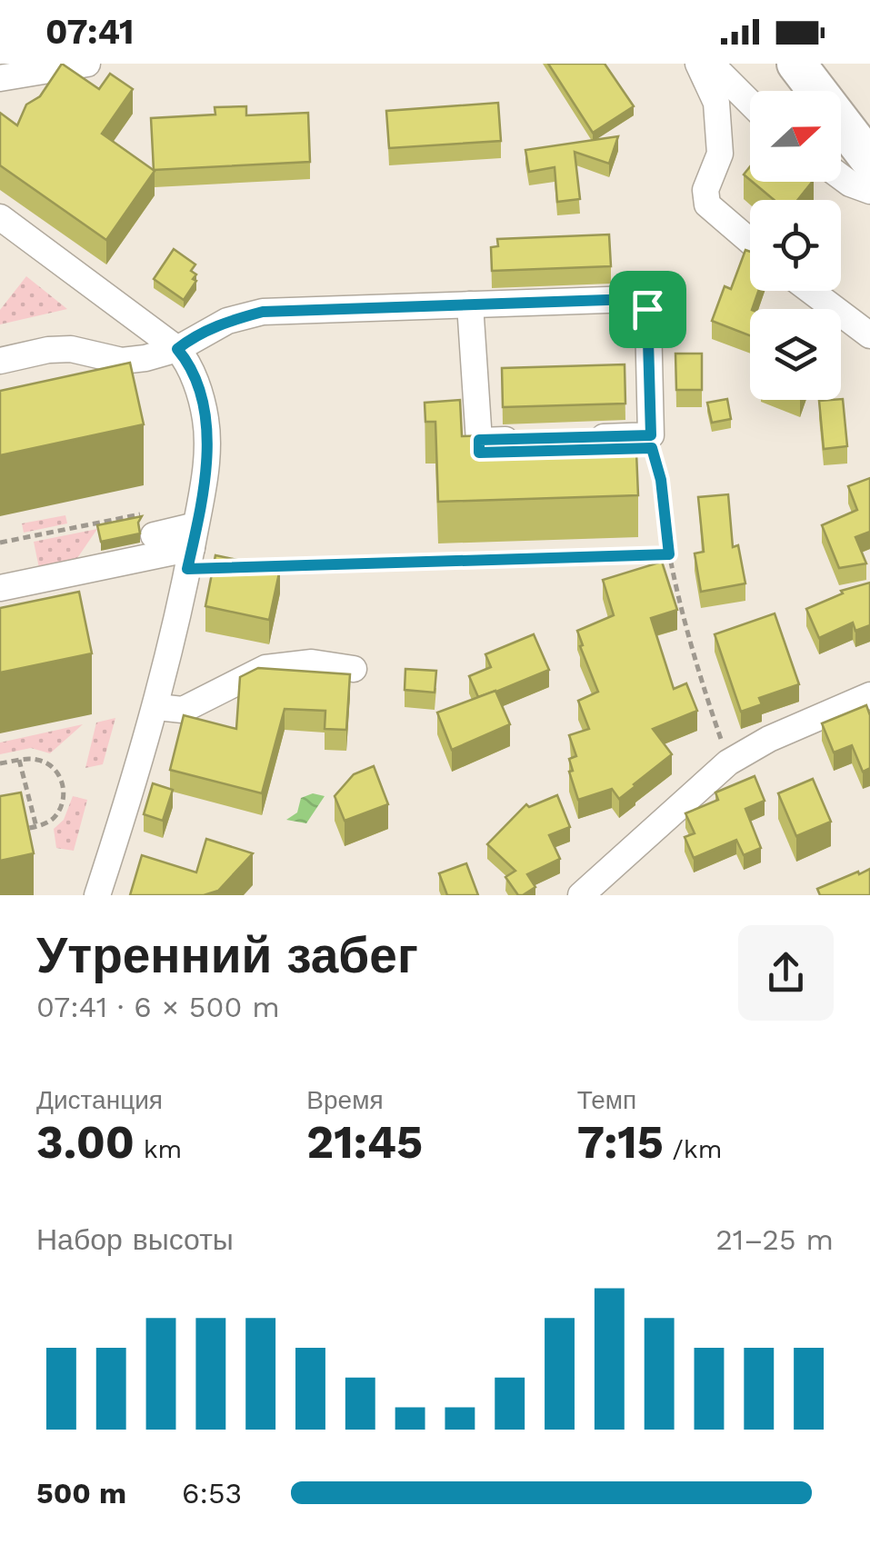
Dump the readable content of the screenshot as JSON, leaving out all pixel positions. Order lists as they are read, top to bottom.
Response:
{
  "north": "right",
  "page": {
    "status": "07:41",
    "heading": ["Утренний забег", "07:41 · 6 × 500 m"],
    "stats": [
      ["Дистанция", "3.00 km"],
      ["Время", "21:45"],
      ["Темп", "7:15 /km"]
    ],
    "chart": ["Набор высоты", "21–25 m"],
    "list": [
      {
        "name": "500 m",
        "note": "6:53"
      }
    ]
  }
}
